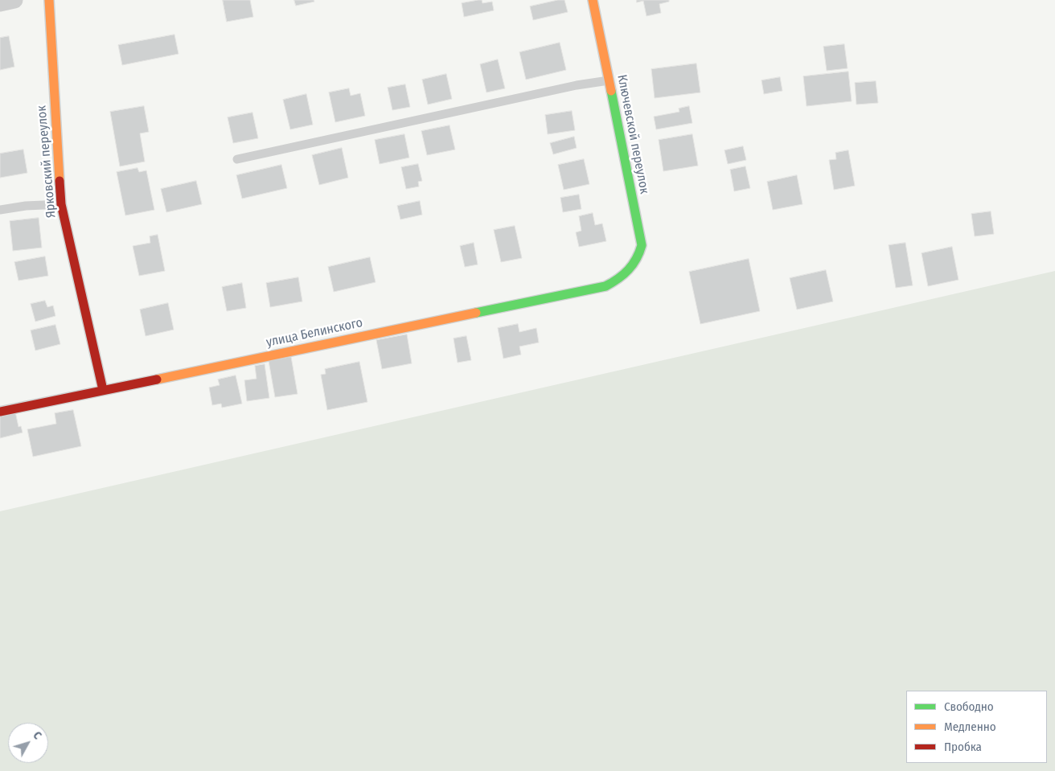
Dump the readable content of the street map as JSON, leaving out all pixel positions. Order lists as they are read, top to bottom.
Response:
{
  "streets": {
    "street": ["Ключевской переулок", "Ярковский переулок", "улица Белинского"]
  },
  "crossings": [
    ["Ключевской переулок", "улица Белинского"],
    ["Ярковский переулок", "улица Белинского"]
  ],
  "legend": ["Свободно", "Медленно", "Пробка"],
  "north": "top right"
}
